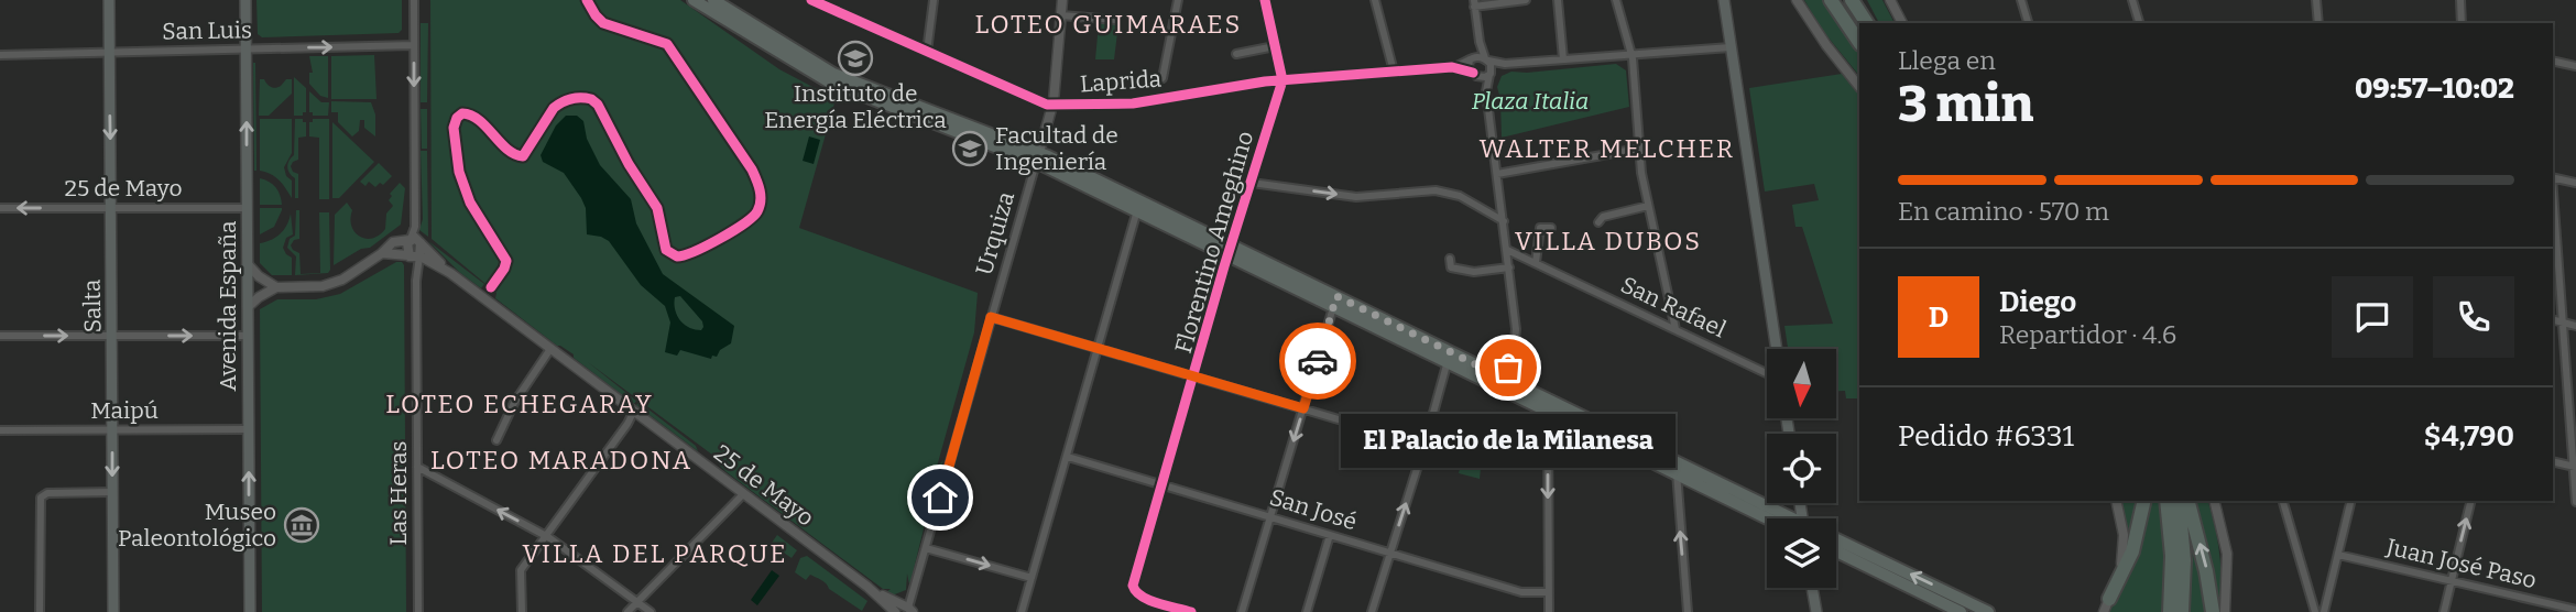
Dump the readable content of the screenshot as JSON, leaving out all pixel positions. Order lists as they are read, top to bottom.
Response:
{
  "streets": {
    "main road": ["Salta", "Avenida España"],
    "street": [
      "San Luis",
      "Laprida",
      "25 de Mayo",
      "Urquiza",
      "Florentino Ameghino",
      "San Rafael",
      "Maipú",
      "Las Heras",
      "San José",
      "Juan José Paso"
    ]
  },
  "crossings": [
    ["San Luis", "Salta"],
    ["San Luis", "Avenida España"],
    ["Laprida", "Urquiza"],
    ["Laprida", "Florentino Ameghino"],
    ["25 de Mayo", "Urquiza"],
    ["25 de Mayo", "Salta"],
    ["25 de Mayo", "Avenida España"],
    ["25 de Mayo", "Las Heras"],
    ["Florentino Ameghino", "San José"],
    ["Salta", "Maipú"],
    ["Avenida España", "Maipú"]
  ],
  "one_way": ["San Luis", "Salta", "Avenida España"],
  "districts": [
    "LOTEO GUIMARAES",
    "WALTER MELCHER",
    "VILLA DUBOS",
    "LOTEO ECHEGARAY",
    "LOTEO MARADONA",
    "VILLA DEL PARQUE"
  ],
  "parks": ["Plaza Italia"],
  "places": {
    "school or university": ["Instituto de Energía Eléctrica", "Facultad de Ingeniería"],
    "other": ["El Palacio de la Milanesa"],
    "museum": ["Museo Paleontológico"]
  },
  "north": "bottom",
  "page": {
    "heading": ["3 min", "Llega en", "09:57–10:02"],
    "panel": [
      "Diego",
      "Repartidor · 4.6",
      "Pedido #6331",
      "$4,790"
    ],
    "bar": "En camino · 570 m",
    "round": "D",
    "bubble": "El Palacio de la Milanesa"
  }
}
